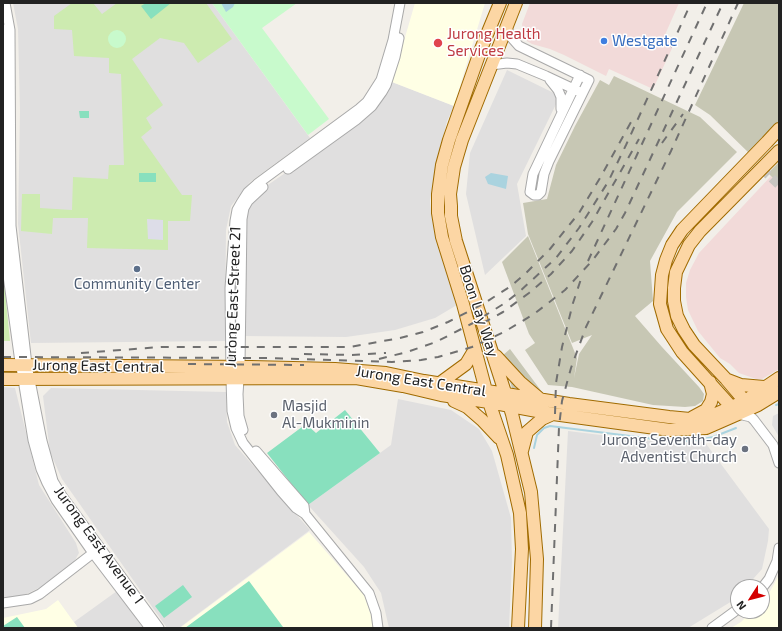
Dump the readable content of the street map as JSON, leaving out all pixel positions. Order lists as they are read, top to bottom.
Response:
{
  "streets": {
    "main road": ["Boon Lay Way", "Jurong East Central"],
    "street": ["Jurong East Street 21", "Jurong East Avenue 1"]
  },
  "crossings": [
    ["Jurong East Street 21", "Jurong East Central"],
    ["Boon Lay Way", "Jurong East Central"],
    ["Jurong East Central", "Jurong East Avenue 1"]
  ],
  "places": [
    "Westgate",
    "Jurong Health Services",
    "Community Center",
    "Masjid Al-Mukminin",
    "Jurong Seventh-day Adventist Church"
  ],
  "north": "bottom left"
}
